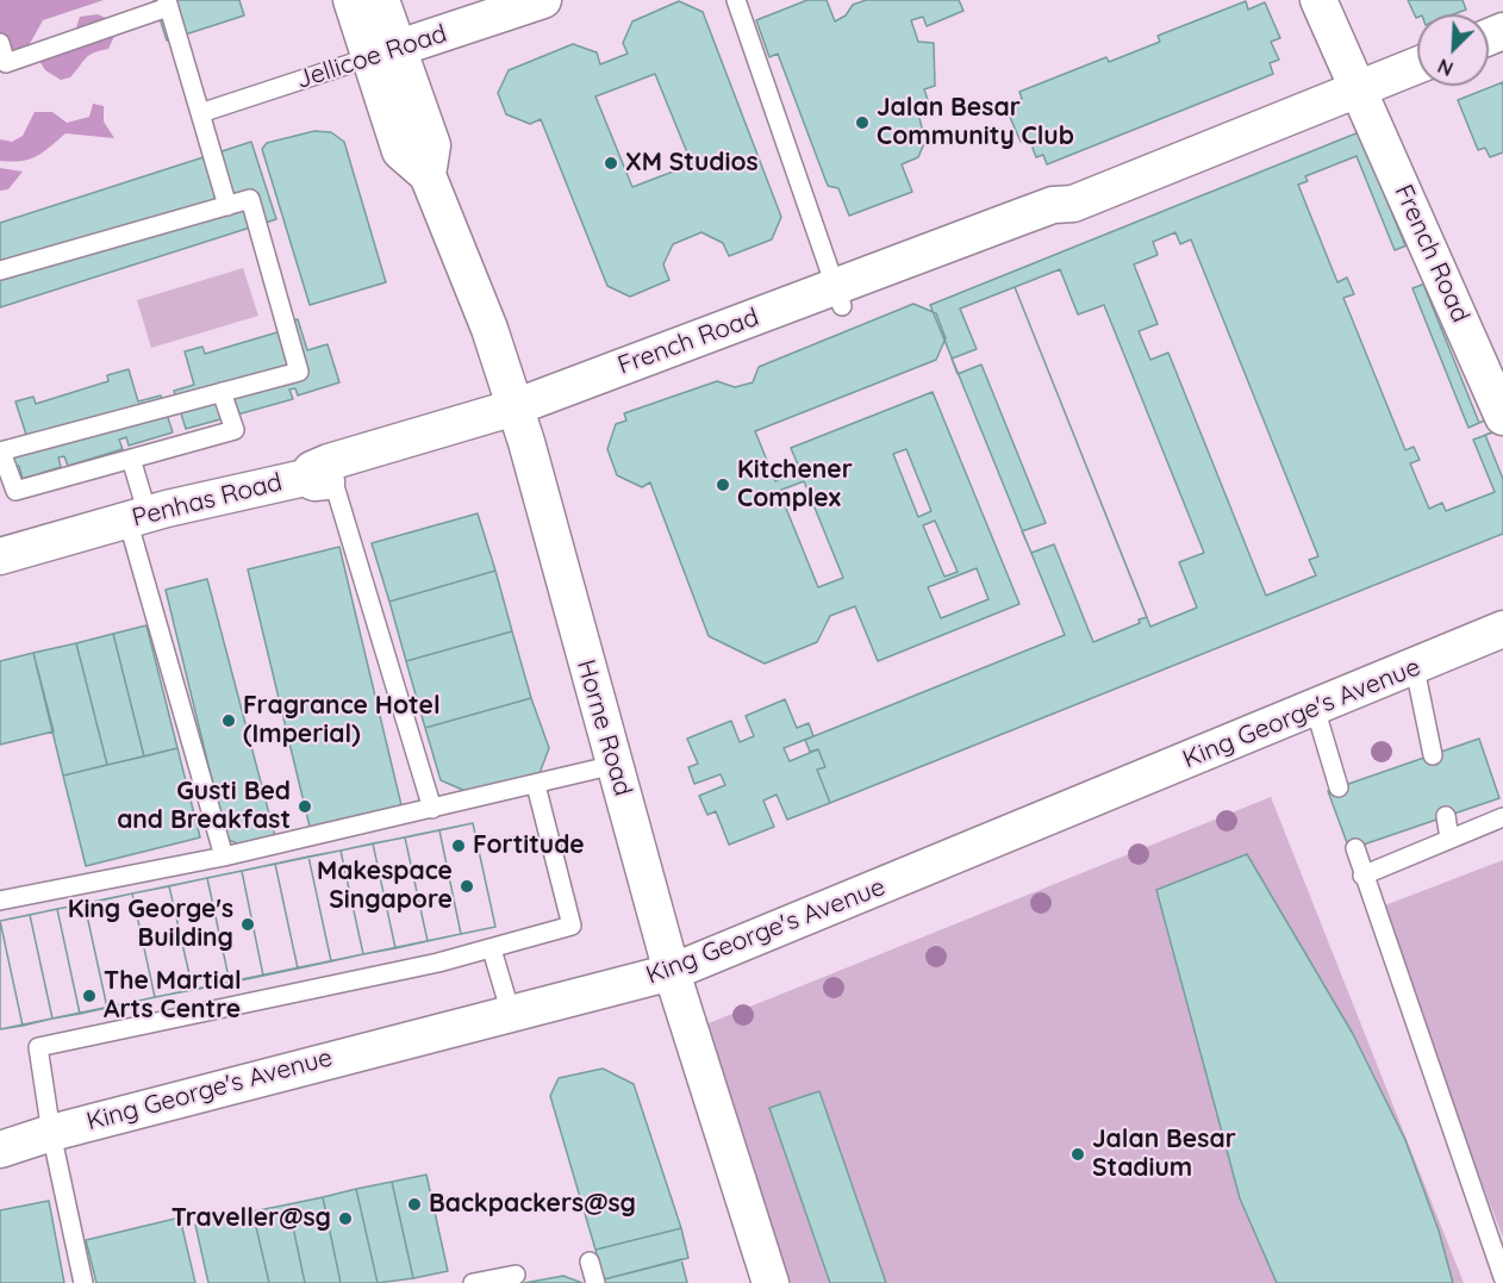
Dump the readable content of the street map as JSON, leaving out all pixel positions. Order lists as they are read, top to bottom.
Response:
{
  "streets": {
    "street": [
      "Jellicoe Road",
      "French Road",
      "Penhas Road",
      "King George's Avenue",
      "Horne Road"
    ]
  },
  "crossings": [
    ["Jellicoe Road", "Horne Road"],
    ["French Road", "Penhas Road"],
    ["French Road", "Horne Road"],
    ["King George's Avenue", "Horne Road"]
  ],
  "places": [
    "Jalan Besar Community Club",
    "XM Studios",
    "Kitchener Complex",
    "Fragrance Hotel (Imperial)",
    "Gusti Bed and Breakfast",
    "Fortitude",
    "Makespace Singapore",
    "King George's Building",
    "The Martial Arts Centre",
    "Jalan Besar Stadium",
    "Backpackers@sg",
    "Traveller@sg"
  ],
  "north": "bottom left"
}
